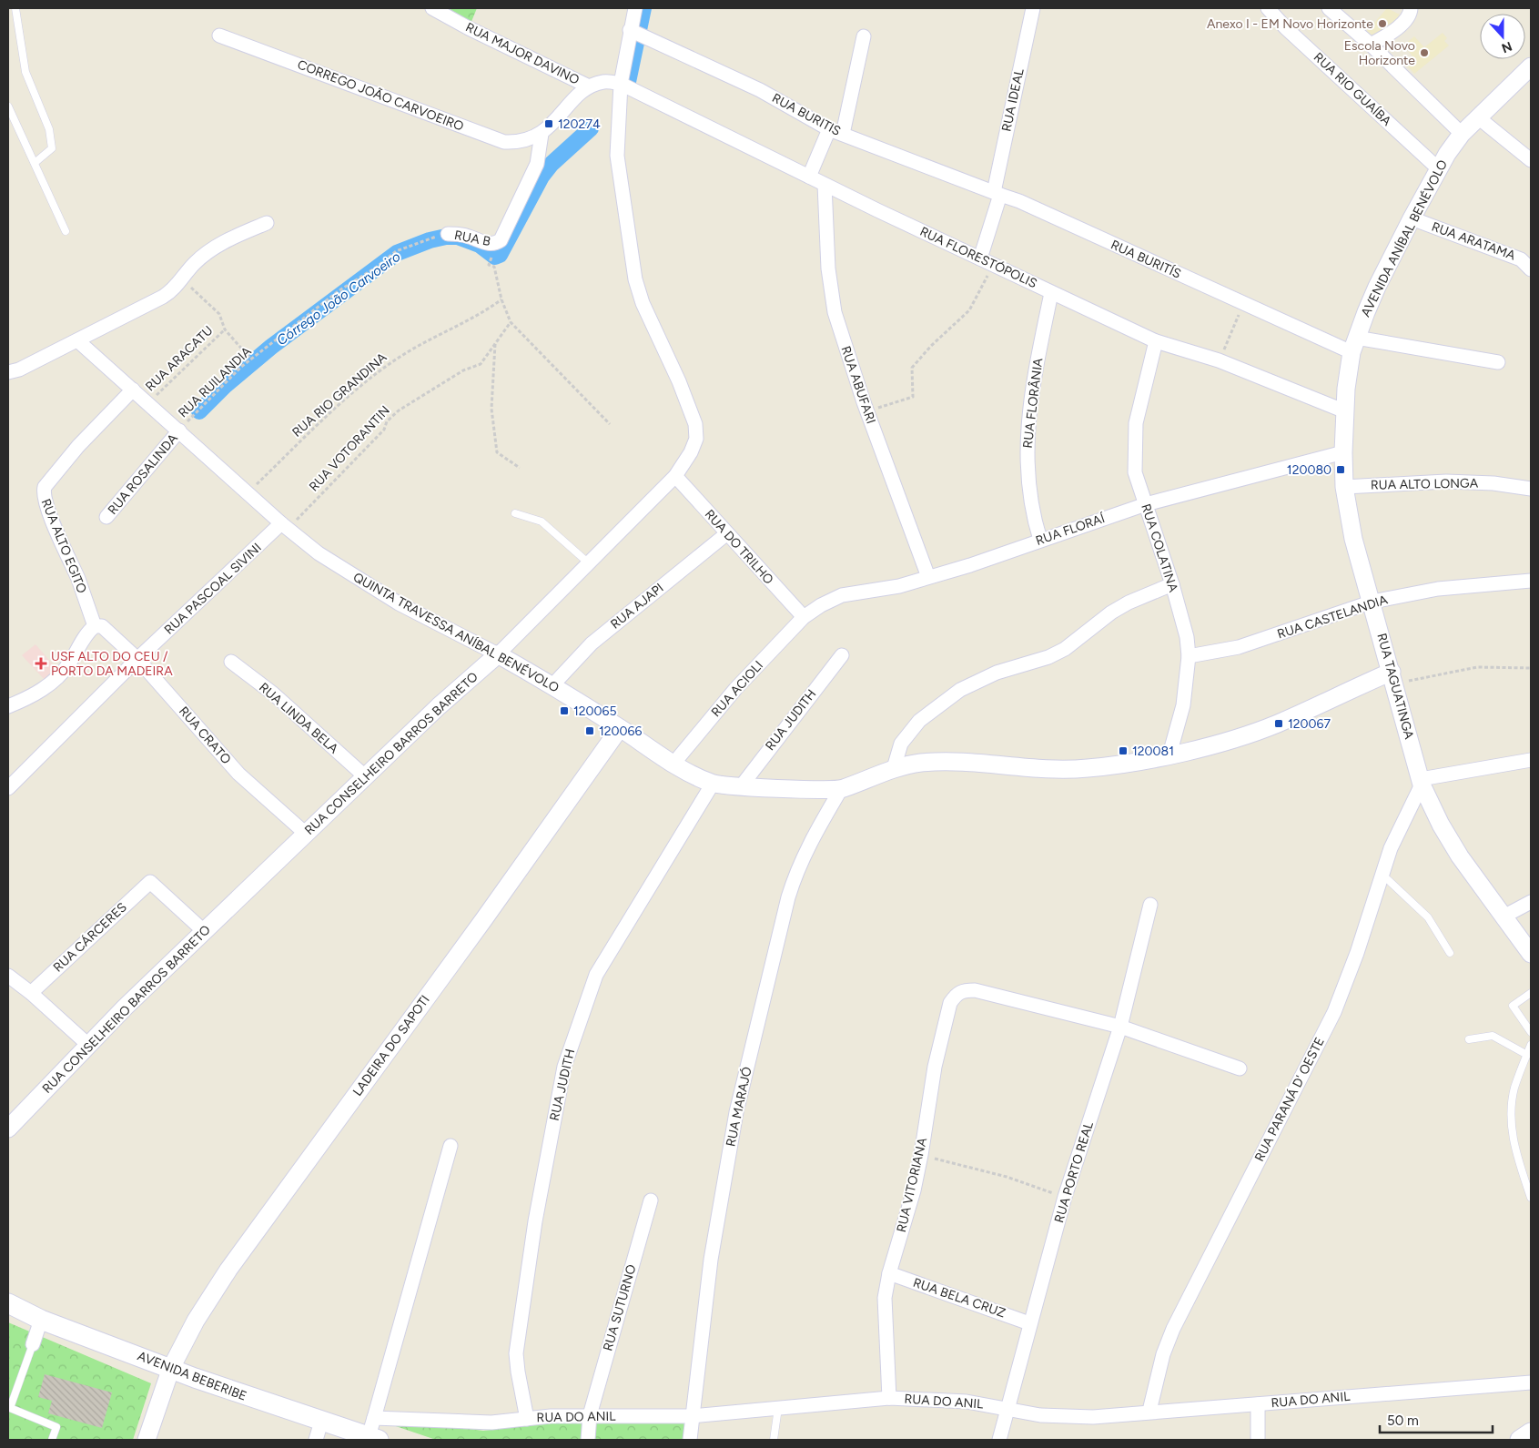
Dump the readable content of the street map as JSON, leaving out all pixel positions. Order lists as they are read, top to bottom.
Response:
{
  "streets": {
    "main road": ["AVENIDA BEBERIBE"],
    "street": [
      "RUA MAJOR DAVINO",
      "RUA RIO GUAÍBA",
      "CORREGO JOÃO CARVOEIRO",
      "RUA IDEAL",
      "RUA BURITIS",
      "RUA B",
      "AVENIDA ANÍBAL BENÉVOLO",
      "RUA ARATAMA",
      "RUA FLORESTÓPOLIS",
      "RUA BURITÍS",
      "RUA ABUFARI",
      "RUA FLORÂNIA",
      "RUA ROSALINDA",
      "RUA ALTO LONGA",
      "RUA FLORAÍ",
      "RUA ALTO EGITO",
      "RUA DO TRILHO",
      "RUA COLATINA",
      "RUA PASCOAL SIVINI",
      "RUA AJAPI",
      "RUA CASTELANDIA",
      "QUINTA TRAVESSA ANÍBAL BENÉVOLO",
      "RUA TAGUATINGA",
      "RUA ACIOLI",
      "RUA LINDA BELA",
      "RUA JUDITH",
      "RUA CRATO",
      "RUA CONSELHEIRO BARROS BARRETO",
      "RUA CÁRCERES",
      "LADEIRA DO SAPOTI",
      "RUA PARANÁ D' OESTE",
      "RUA MARAJÓ",
      "RUA PORTO REAL",
      "RUA VITORIANA",
      "RUA BELA CRUZ",
      "RUA SUTURNO",
      "RUA DO ANIL"
    ],
    "path": [
      "RUA ARACATU",
      "RUA RUILANDIA",
      "RUA RIO GRANDINA",
      "RUA VOTORANTIN"
    ]
  },
  "crossings": [
    ["RUA RIO GUAÍBA", "AVENIDA ANÍBAL BENÉVOLO"],
    ["CORREGO JOÃO CARVOEIRO", "RUA B"],
    ["RUA IDEAL", "RUA BURITIS"],
    ["RUA IDEAL", "RUA BURITÍS"],
    ["RUA BURITIS", "RUA BURITÍS"],
    ["RUA BURITIS", "RUA CONSELHEIRO BARROS BARRETO"],
    ["RUA B", "RUA RUILANDIA"],
    ["AVENIDA ANÍBAL BENÉVOLO", "RUA ARATAMA"],
    ["AVENIDA ANÍBAL BENÉVOLO", "RUA BURITÍS"],
    ["AVENIDA ANÍBAL BENÉVOLO", "RUA TAGUATINGA"],
    ["RUA FLORESTÓPOLIS", "RUA ABUFARI"],
    ["RUA FLORESTÓPOLIS", "RUA FLORÂNIA"],
    ["RUA FLORESTÓPOLIS", "RUA COLATINA"],
    ["RUA FLORESTÓPOLIS", "RUA TAGUATINGA"],
    ["RUA FLORESTÓPOLIS", "RUA CONSELHEIRO BARROS BARRETO"],
    ["RUA ARACATU", "QUINTA TRAVESSA ANÍBAL BENÉVOLO"],
    ["RUA RUILANDIA", "RUA ROSALINDA"],
    ["RUA RUILANDIA", "QUINTA TRAVESSA ANÍBAL BENÉVOLO"],
    ["RUA ABUFARI", "RUA FLORAÍ"],
    ["RUA RIO GRANDINA", "QUINTA TRAVESSA ANÍBAL BENÉVOLO"],
    ["RUA FLORÂNIA", "RUA FLORAÍ"],
    ["RUA VOTORANTIN", "RUA PASCOAL SIVINI"],
    ["RUA VOTORANTIN", "QUINTA TRAVESSA ANÍBAL BENÉVOLO"],
    ["RUA ROSALINDA", "QUINTA TRAVESSA ANÍBAL BENÉVOLO"],
    ["RUA ALTO LONGA", "RUA TAGUATINGA"],
    ["RUA FLORAÍ", "RUA DO TRILHO"],
    ["RUA FLORAÍ", "RUA COLATINA"],
    ["RUA FLORAÍ", "RUA TAGUATINGA"],
    ["RUA FLORAÍ", "RUA ACIOLI"],
    ["RUA ALTO EGITO", "QUINTA TRAVESSA ANÍBAL BENÉVOLO"],
    ["RUA ALTO EGITO", "RUA CRATO"],
    ["RUA DO TRILHO", "RUA AJAPI"],
    ["RUA DO TRILHO", "RUA ACIOLI"],
    ["RUA DO TRILHO", "RUA CONSELHEIRO BARROS BARRETO"],
    ["RUA COLATINA", "RUA CASTELANDIA"],
    ["RUA COLATINA", "QUINTA TRAVESSA ANÍBAL BENÉVOLO"],
    ["RUA PASCOAL SIVINI", "QUINTA TRAVESSA ANÍBAL BENÉVOLO"],
    ["RUA PASCOAL SIVINI", "RUA CRATO"],
    ["RUA AJAPI", "QUINTA TRAVESSA ANÍBAL BENÉVOLO"],
    ["RUA CASTELANDIA", "RUA TAGUATINGA"],
    ["QUINTA TRAVESSA ANÍBAL BENÉVOLO", "RUA TAGUATINGA"],
    ["QUINTA TRAVESSA ANÍBAL BENÉVOLO", "RUA ACIOLI"],
    ["QUINTA TRAVESSA ANÍBAL BENÉVOLO", "RUA JUDITH"],
    ["QUINTA TRAVESSA ANÍBAL BENÉVOLO", "RUA CONSELHEIRO BARROS BARRETO"],
    ["QUINTA TRAVESSA ANÍBAL BENÉVOLO", "LADEIRA DO SAPOTI"],
    ["QUINTA TRAVESSA ANÍBAL BENÉVOLO", "RUA MARAJÓ"],
    ["RUA TAGUATINGA", "RUA PARANÁ D' OESTE"],
    ["RUA LINDA BELA", "RUA CONSELHEIRO BARROS BARRETO"],
    ["RUA JUDITH", "RUA DO ANIL"],
    ["RUA CRATO", "RUA CONSELHEIRO BARROS BARRETO"],
    ["RUA CONSELHEIRO BARROS BARRETO", "RUA CÁRCERES"],
    ["LADEIRA DO SAPOTI", "AVENIDA BEBERIBE"],
    ["RUA PARANÁ D' OESTE", "RUA DO ANIL"],
    ["RUA MARAJÓ", "RUA DO ANIL"],
    ["RUA PORTO REAL", "RUA VITORIANA"],
    ["RUA PORTO REAL", "RUA BELA CRUZ"],
    ["RUA PORTO REAL", "RUA DO ANIL"],
    ["RUA VITORIANA", "RUA BELA CRUZ"],
    ["RUA VITORIANA", "RUA DO ANIL"],
    ["RUA SUTURNO", "RUA DO ANIL"],
    ["AVENIDA BEBERIBE", "RUA DO ANIL"]
  ],
  "water": ["Córrego João Carvoeiro"],
  "places": {
    "other": ["Anexo I - EM Novo Horizonte", "Escola Novo Horizonte"],
    "transit": [
      "120274",
      "120080",
      "120065",
      "120067",
      "120066",
      "120081"
    ],
    "health": ["USF ALTO DO CEU / PORTO DA MADEIRA"]
  },
  "scale_bar": "50 m",
  "north": "bottom"
}
